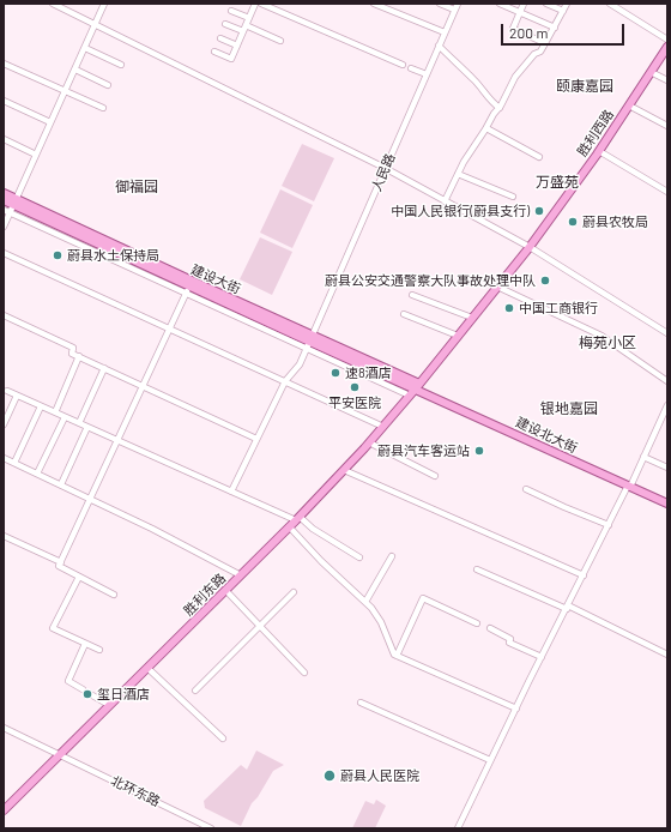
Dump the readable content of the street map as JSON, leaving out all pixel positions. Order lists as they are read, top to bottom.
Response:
{
  "streets": {
    "main road": [
      "胜利西路",
      "建设大街",
      "建设北大街",
      "胜利东路"
    ],
    "street": ["人民路", "北环东路"]
  },
  "crossings": [
    ["胜利西路", "建设大街"],
    ["胜利西路", "建设北大街"],
    ["胜利西路", "胜利东路"],
    ["人民路", "建设大街"],
    ["建设大街", "建设北大街"],
    ["建设大街", "胜利东路"],
    ["建设北大街", "胜利东路"],
    ["胜利东路", "北环东路"]
  ],
  "districts": [
    "颐康嘉园",
    "万盛苑",
    "御福园",
    "梅苑小区",
    "银地嘉园"
  ],
  "places": [
    "中国人民银行(蔚县支行)",
    "蔚县农牧局",
    "蔚县水土保持局",
    "蔚县公安交通警察大队事故处理中队",
    "中国工商银行",
    "速8酒店",
    "平安医院",
    "蔚县汽车客运站",
    "玺日酒店",
    "蔚县人民医院"
  ],
  "scale_bar": "200 m"
}
